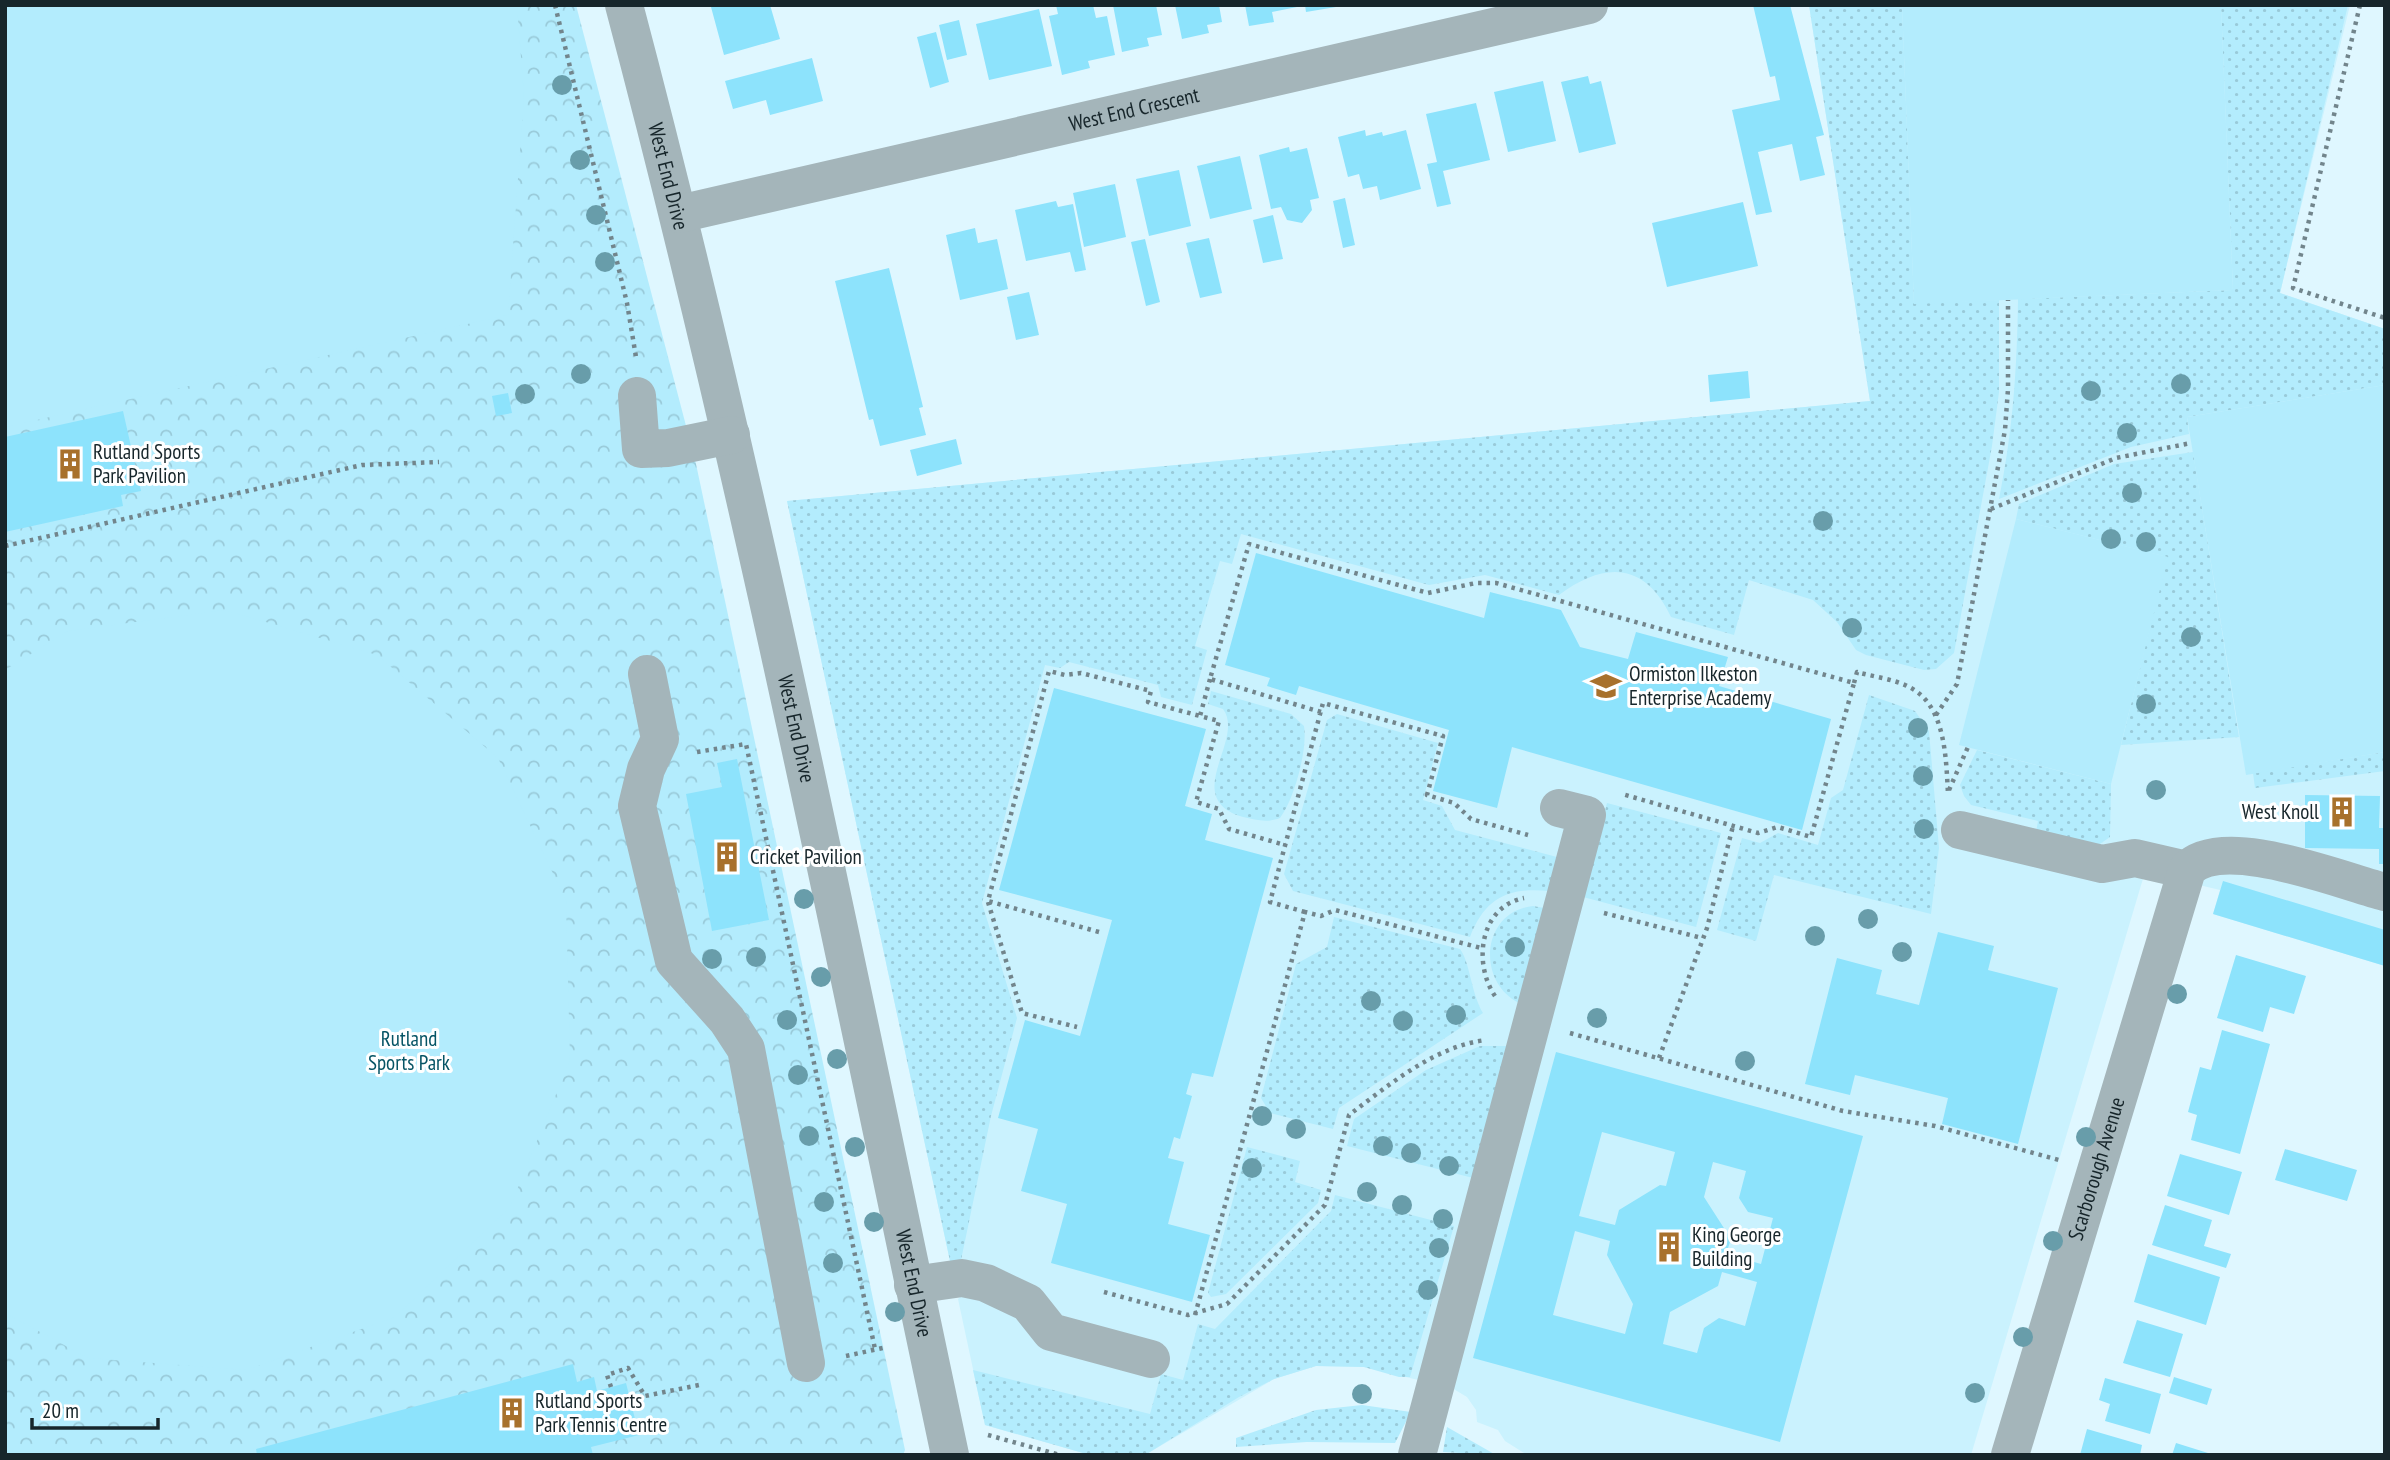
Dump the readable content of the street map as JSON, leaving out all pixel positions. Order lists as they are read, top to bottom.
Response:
{
  "streets": {
    "street": ["West End Crescent", "West End Drive", "Scarborough Avenue"]
  },
  "crossings": [
    ["West End Crescent", "West End Drive"]
  ],
  "parks": ["Rutland Sports Park"],
  "places": {
    "building": [
      "Rutland Sports Park Pavilion",
      "West Knoll",
      "Cricket Pavilion",
      "King George Building",
      "Rutland Sports Park Tennis Centre"
    ],
    "school or university": ["Ormiston Ilkeston Enterprise Academy"]
  },
  "scale_bar": "20 m"
}
